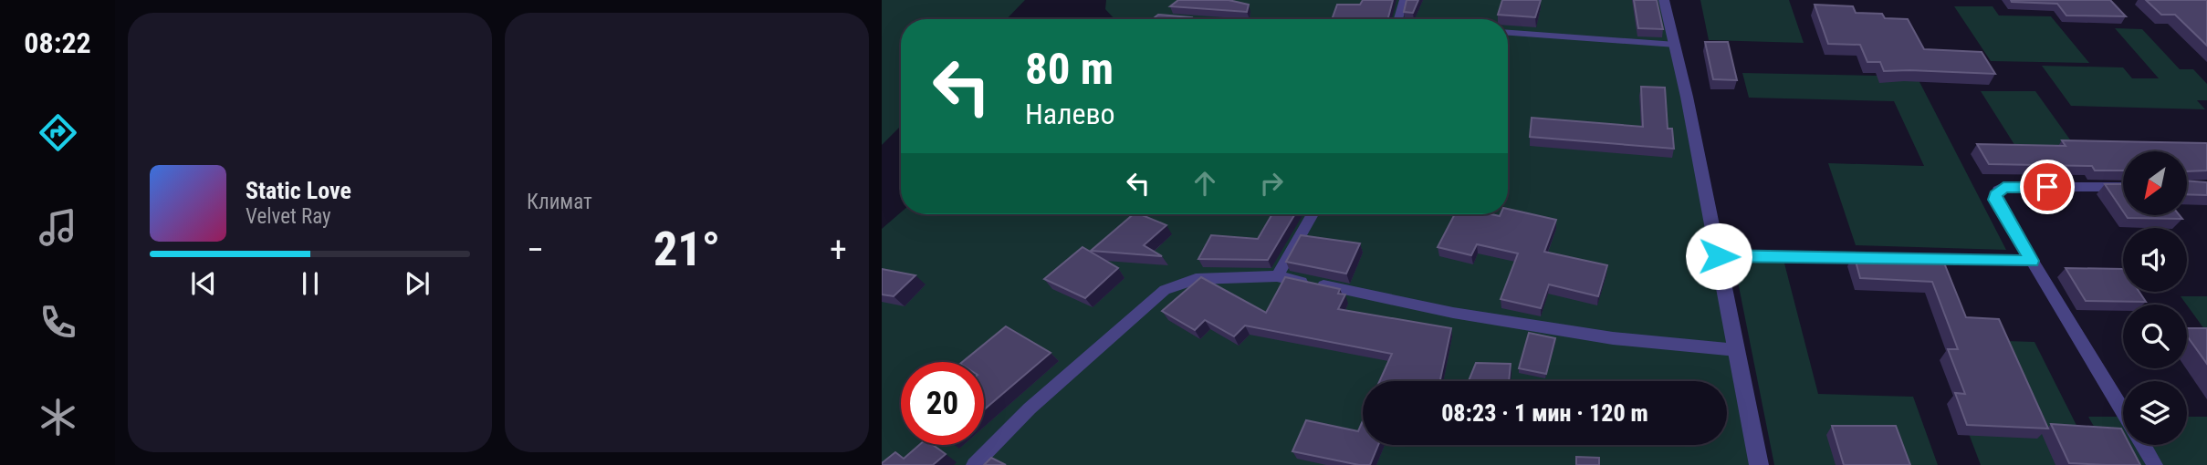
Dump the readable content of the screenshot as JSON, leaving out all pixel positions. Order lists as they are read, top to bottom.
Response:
{
  "north": "bottom left",
  "page": {
    "tabs": "08:22",
    "tile": "Климат",
    "turn": ["80 m", "Налево"],
    "song": ["Static Love", "Velvet Ray"],
    "heat": ["−", "21°", "+"],
    "limit": "20",
    "trip": "08:23 · 1 мин · 120 m"
  }
}
